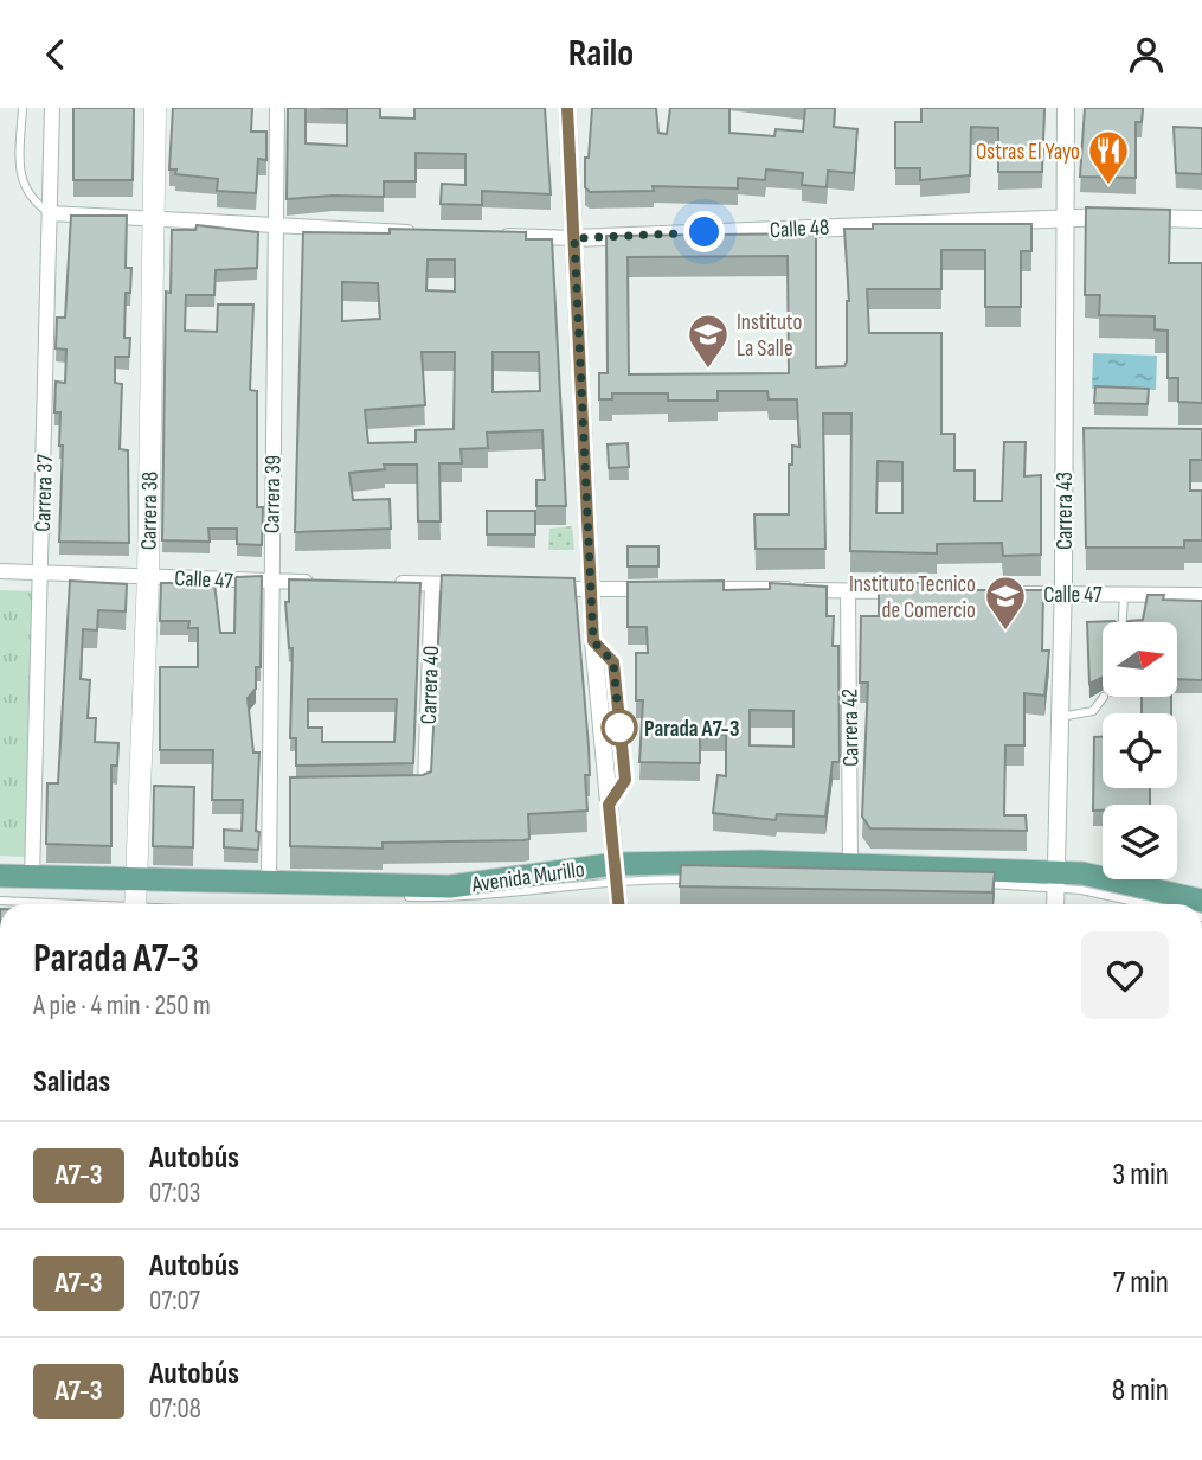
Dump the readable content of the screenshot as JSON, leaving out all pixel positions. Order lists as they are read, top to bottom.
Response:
{
  "streets": {
    "main road": ["Carrera 38", "Avenida Murillo"],
    "street": [
      "Calle 48",
      "Carrera 37",
      "Carrera 39",
      "Carrera 43",
      "Calle 47",
      "Carrera 40",
      "Carrera 42"
    ]
  },
  "crossings": [
    ["Calle 48", "Carrera 43"],
    ["Carrera 37", "Calle 47"],
    ["Carrera 37", "Avenida Murillo"],
    ["Carrera 39", "Calle 47"],
    ["Carrera 39", "Avenida Murillo"],
    ["Carrera 38", "Calle 47"],
    ["Carrera 38", "Avenida Murillo"],
    ["Carrera 43", "Calle 47"],
    ["Carrera 43", "Avenida Murillo"],
    ["Carrera 42", "Avenida Murillo"]
  ],
  "places": {
    "restaurant": ["Ostras El Yayo"],
    "school or university": ["Instituto La Salle", "Instituto Tecnico de Comercio"],
    "other": ["Parada A7-3"]
  },
  "lines": ["bus line A7-3"],
  "north": "right",
  "page": {
    "header": "Railo",
    "heading": [
      ["Parada A7-3", "A pie · 4 min · 250 m"],
      "Salidas"
    ],
    "list": [
      {
        "mark": "A7-3",
        "name": "Autobús",
        "note": "07:03",
        "value": "3 min"
      },
      {
        "mark": "A7-3",
        "name": "Autobús",
        "note": "07:07",
        "value": "7 min"
      },
      {
        "mark": "A7-3",
        "name": "Autobús",
        "note": "07:08",
        "value": "8 min"
      }
    ]
  }
}
